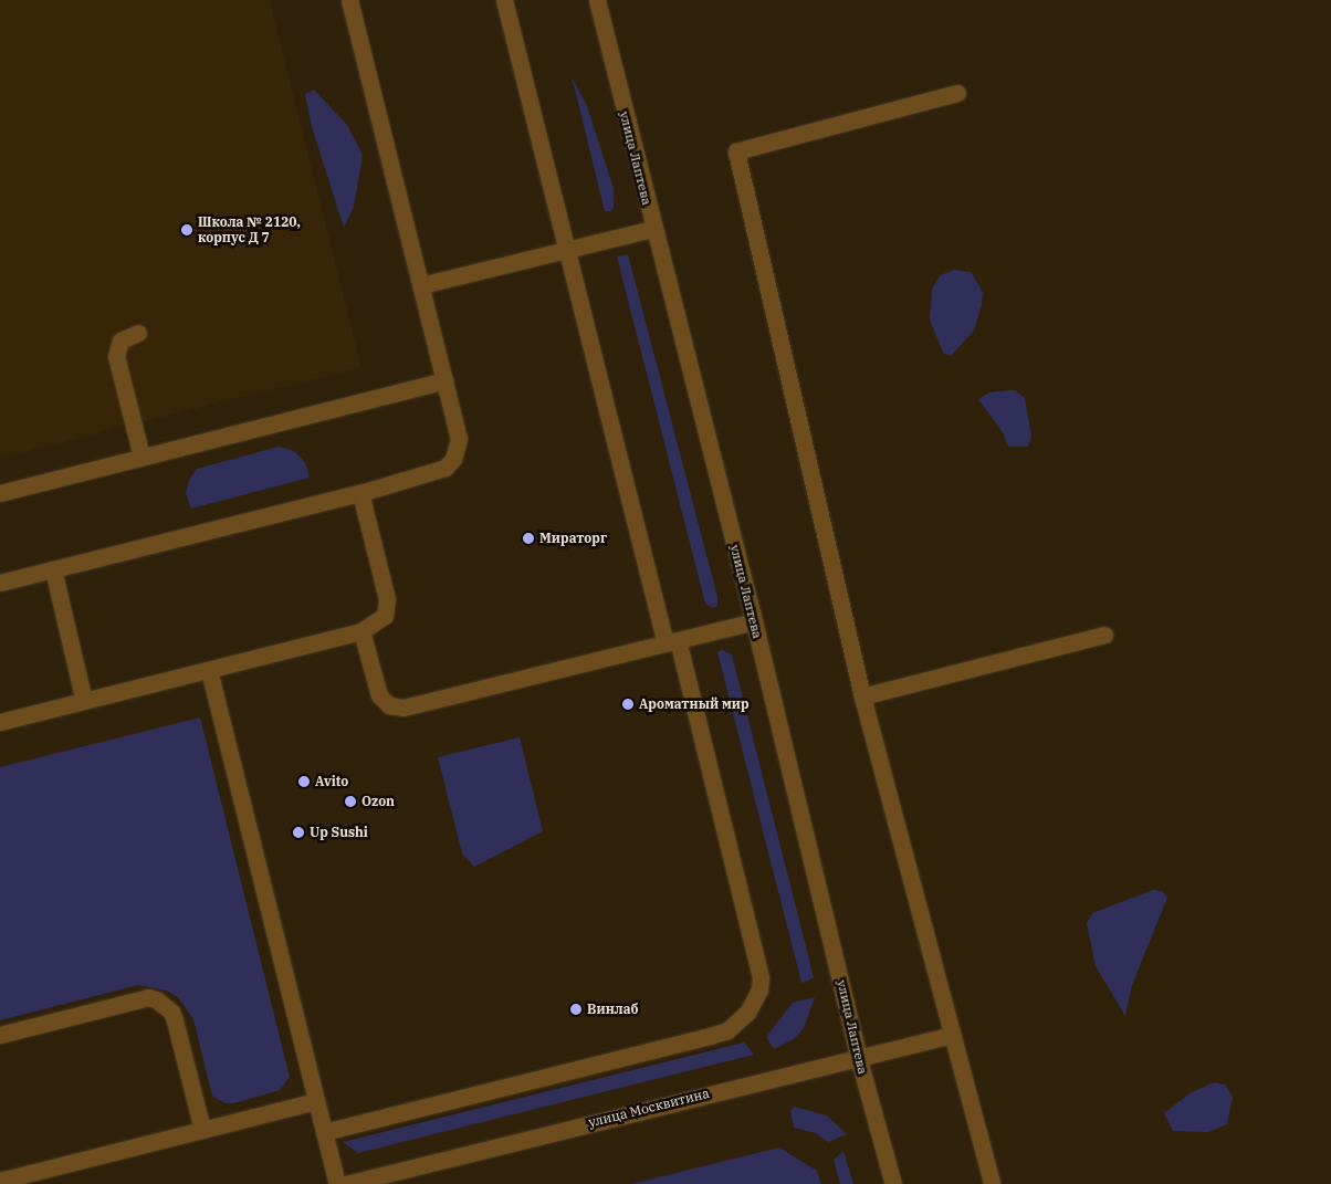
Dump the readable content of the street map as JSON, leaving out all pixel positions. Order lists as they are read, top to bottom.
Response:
{
  "streets": {
    "street": ["улица Лаптева", "улица Москвитина"]
  },
  "crossings": [
    ["улица Лаптева", "улица Москвитина"]
  ],
  "places": [
    "Школа № 2120, корпус Д 7",
    "Мираторг",
    "Ароматный мир",
    "Avito",
    "Ozon",
    "Up Sushi",
    "Винлаб"
  ]
}
